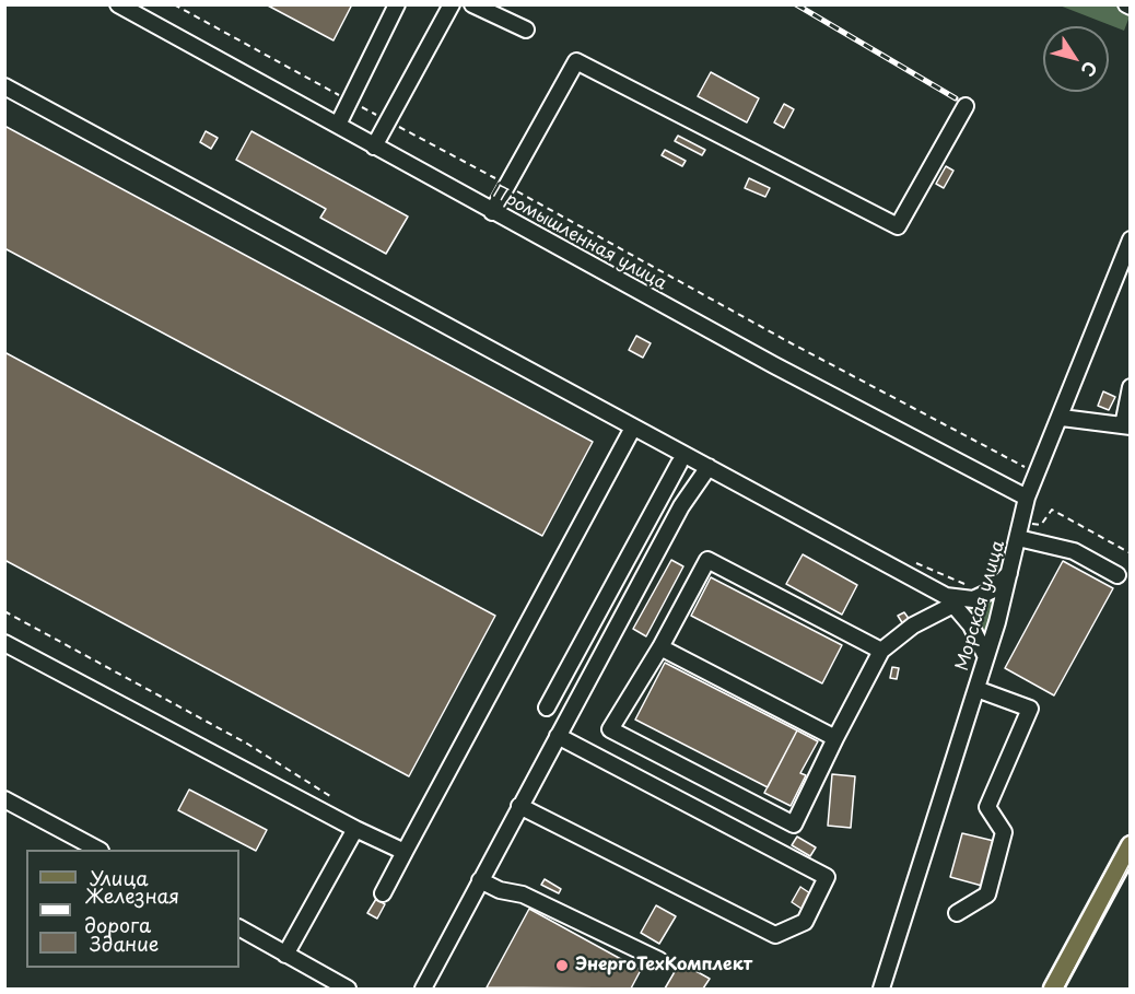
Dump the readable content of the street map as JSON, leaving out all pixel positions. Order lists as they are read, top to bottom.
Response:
{
  "streets": {
    "street": ["Промышленная улица", "Морская улица"]
  },
  "crossings": [
    ["Промышленная улица", "Морская улица"]
  ],
  "places": ["ЭнергоТехКомплект"],
  "legend": ["Улица", "Железная дорога", "Здание"],
  "north": "bottom right"
}
